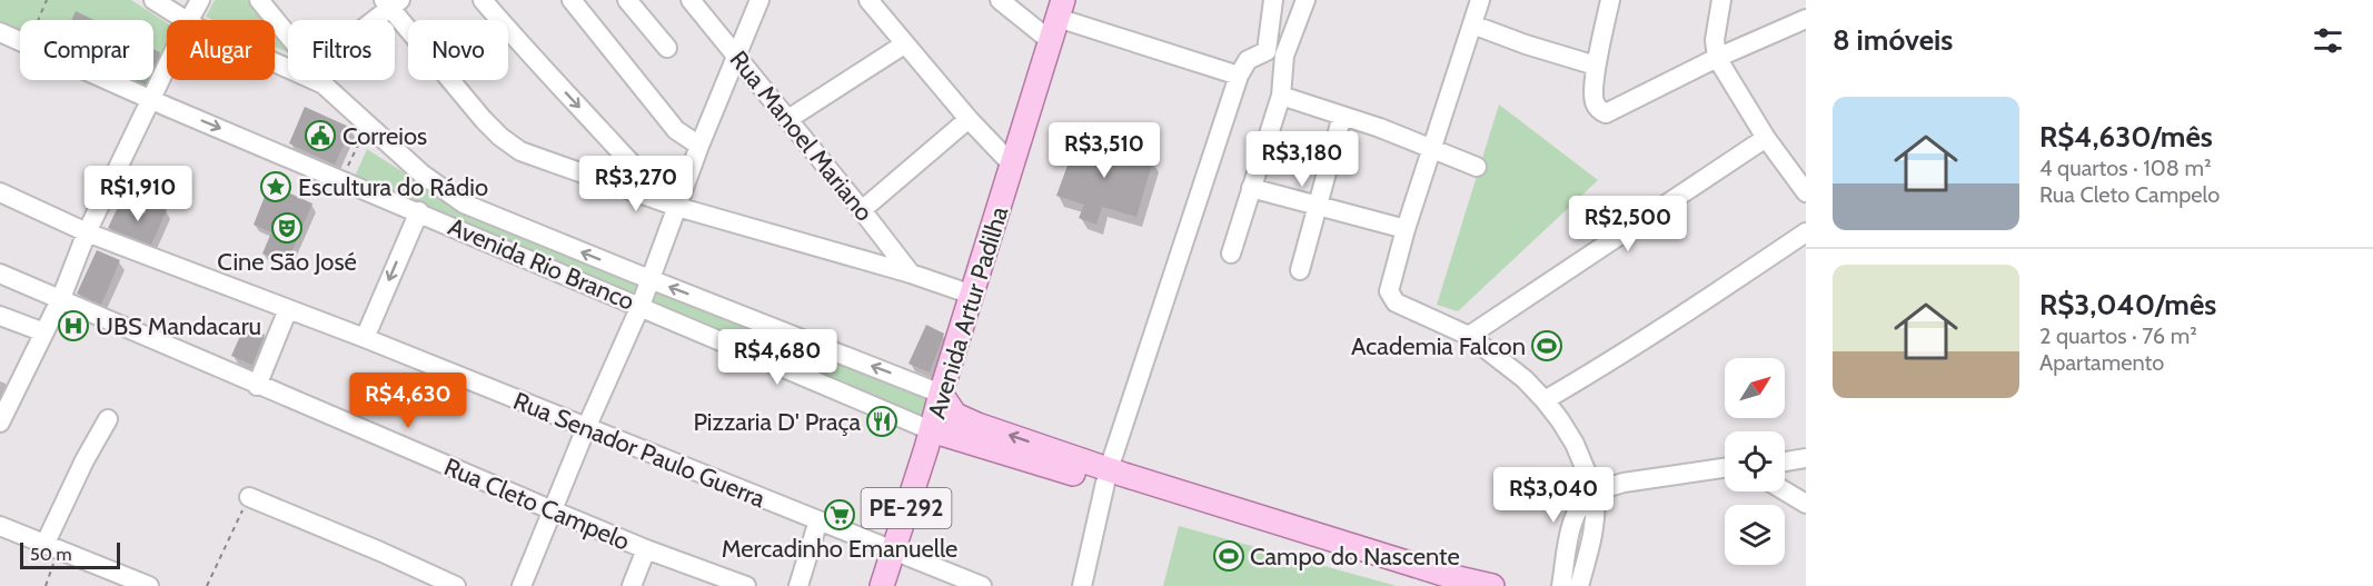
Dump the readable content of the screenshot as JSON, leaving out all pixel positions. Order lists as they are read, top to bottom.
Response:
{
  "streets": {
    "main road": ["Avenida Artur Padilha", "PE-292"],
    "street": [
      "Rua Manoel Mariano",
      "Avenida Rio Branco",
      "Rua Senador Paulo Guerra",
      "Rua Cleto Campelo"
    ]
  },
  "crossings": [
    ["Avenida Rio Branco", "Avenida Artur Padilha"],
    ["Avenida Artur Padilha", "Rua Senador Paulo Guerra"]
  ],
  "places": {
    "public building": ["Correios"],
    "place": ["Escultura do Rádio"],
    "theatre": ["Cine São José"],
    "hospital": ["UBS Mandacaru"],
    "sports": ["Academia Falcon", "Campo do Nascente"],
    "restaurant": ["Pizzaria D' Praça"],
    "supermarket": ["Mercadinho Emanuelle"]
  },
  "scale_bar": "50 m",
  "north": "top right",
  "page": {
    "heading": "8 imóveis",
    "chip": [
      "Comprar",
      "Alugar",
      "Filtros",
      "Novo"
    ],
    "list": [
      {
        "name": "R$4,630/mês",
        "note": "4 quartos · 108 m² · Rua Cleto Campelo"
      },
      {
        "name": "R$3,040/mês",
        "note": "2 quartos · 76 m² · Apartamento"
      }
    ],
    "price": [
      "R$3,510",
      "R$3,180",
      "R$3,270",
      "R$1,910",
      "R$2,500",
      "R$4,680",
      "R$4,630",
      "R$3,040"
    ],
    "scale": "50 m"
  }
}
